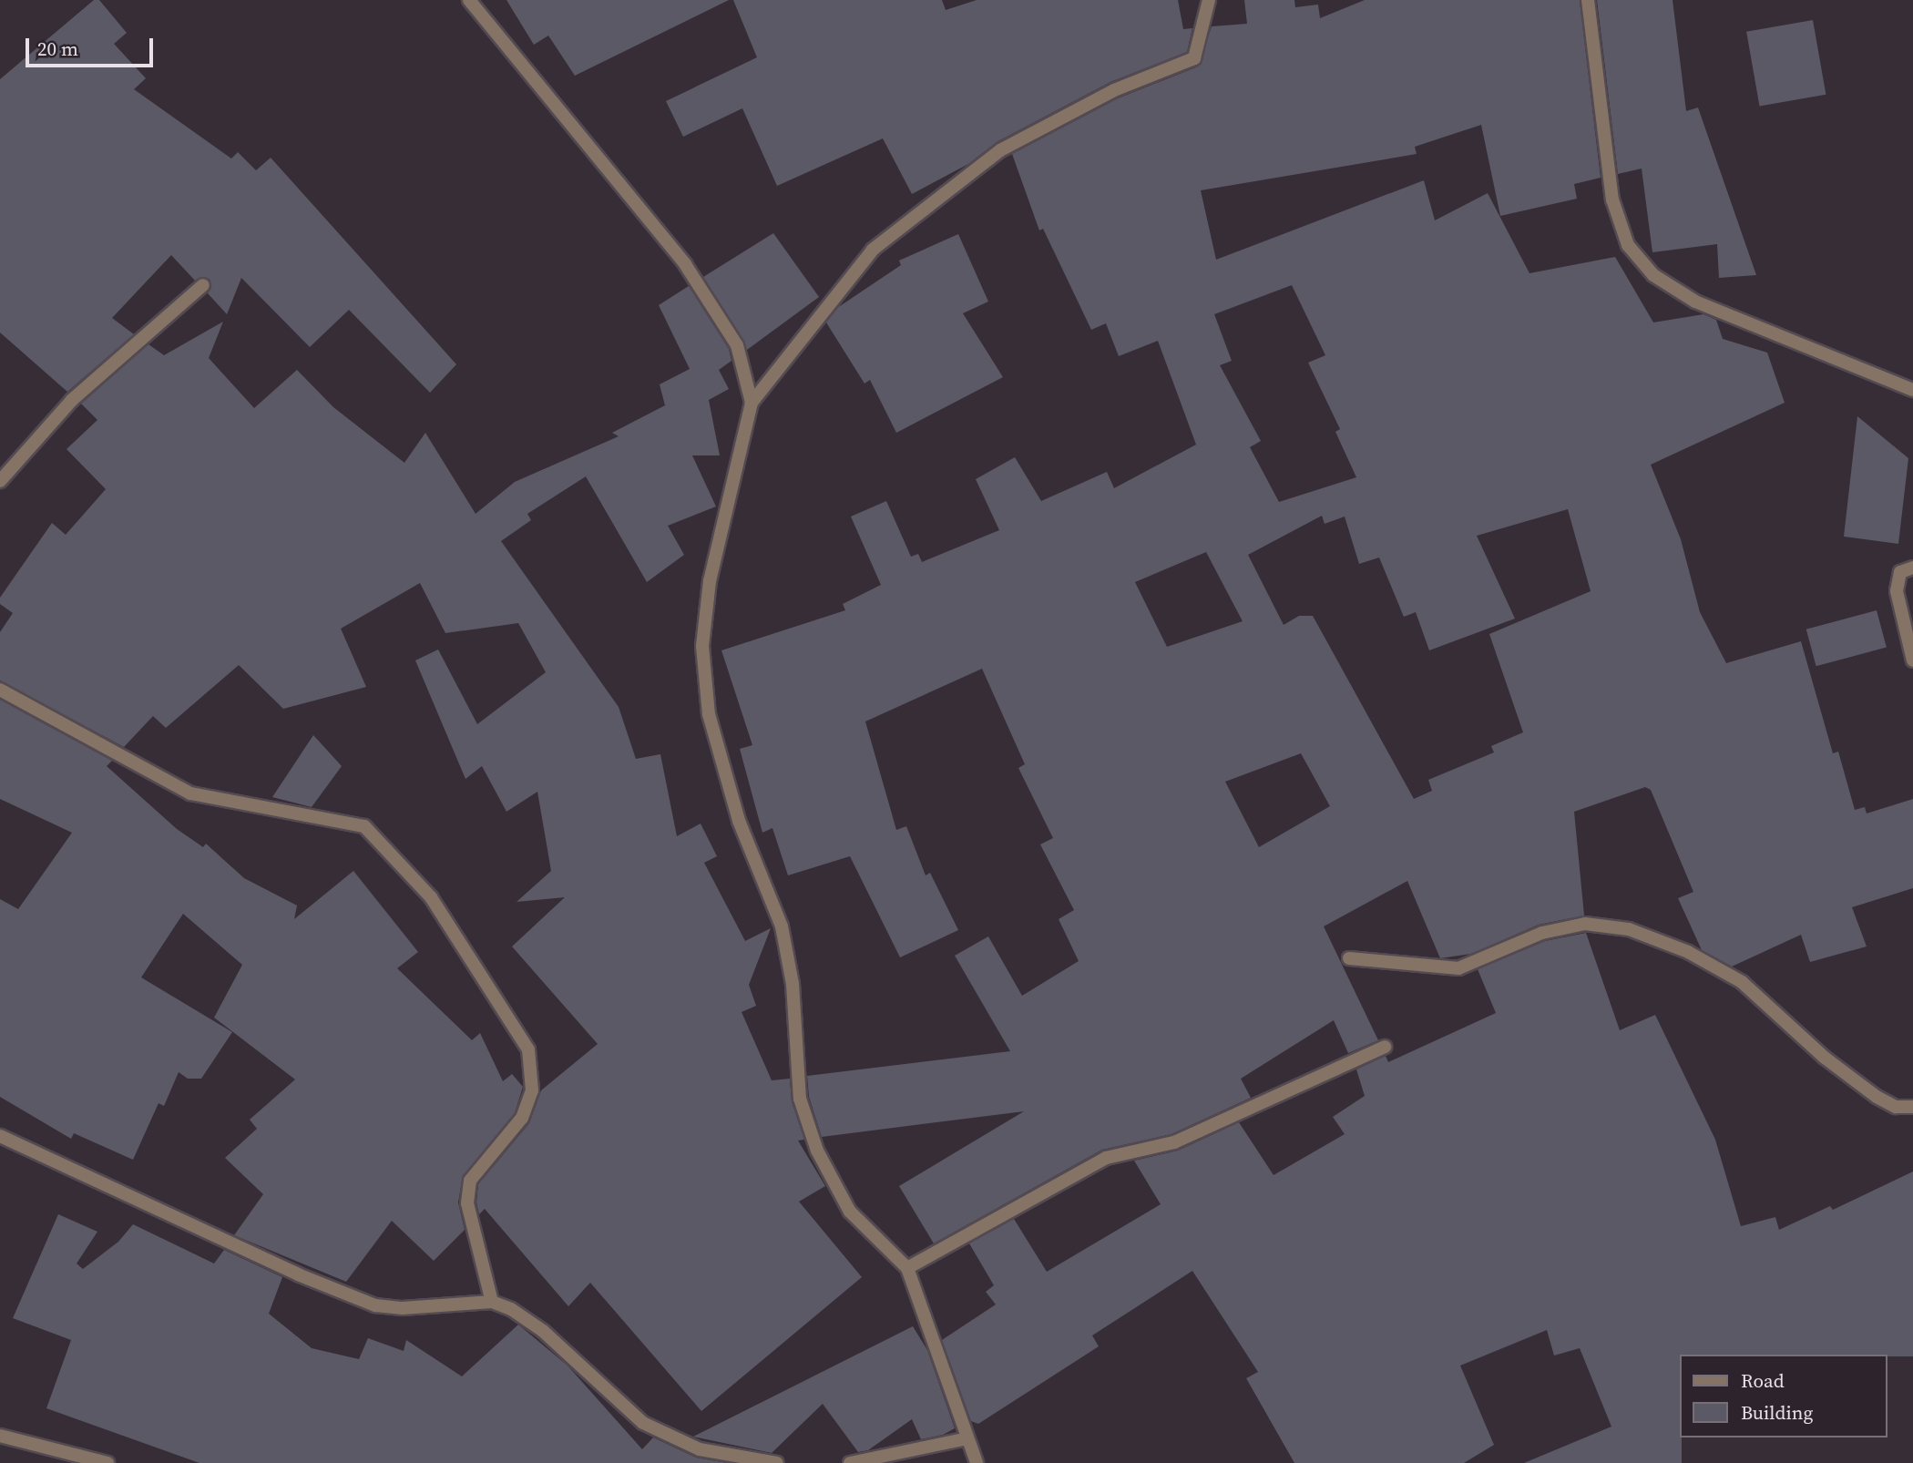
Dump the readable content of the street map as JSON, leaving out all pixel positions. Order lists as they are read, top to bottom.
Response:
{
  "legend": ["Road", "Building"],
  "scale_bar": "20 m"
}
